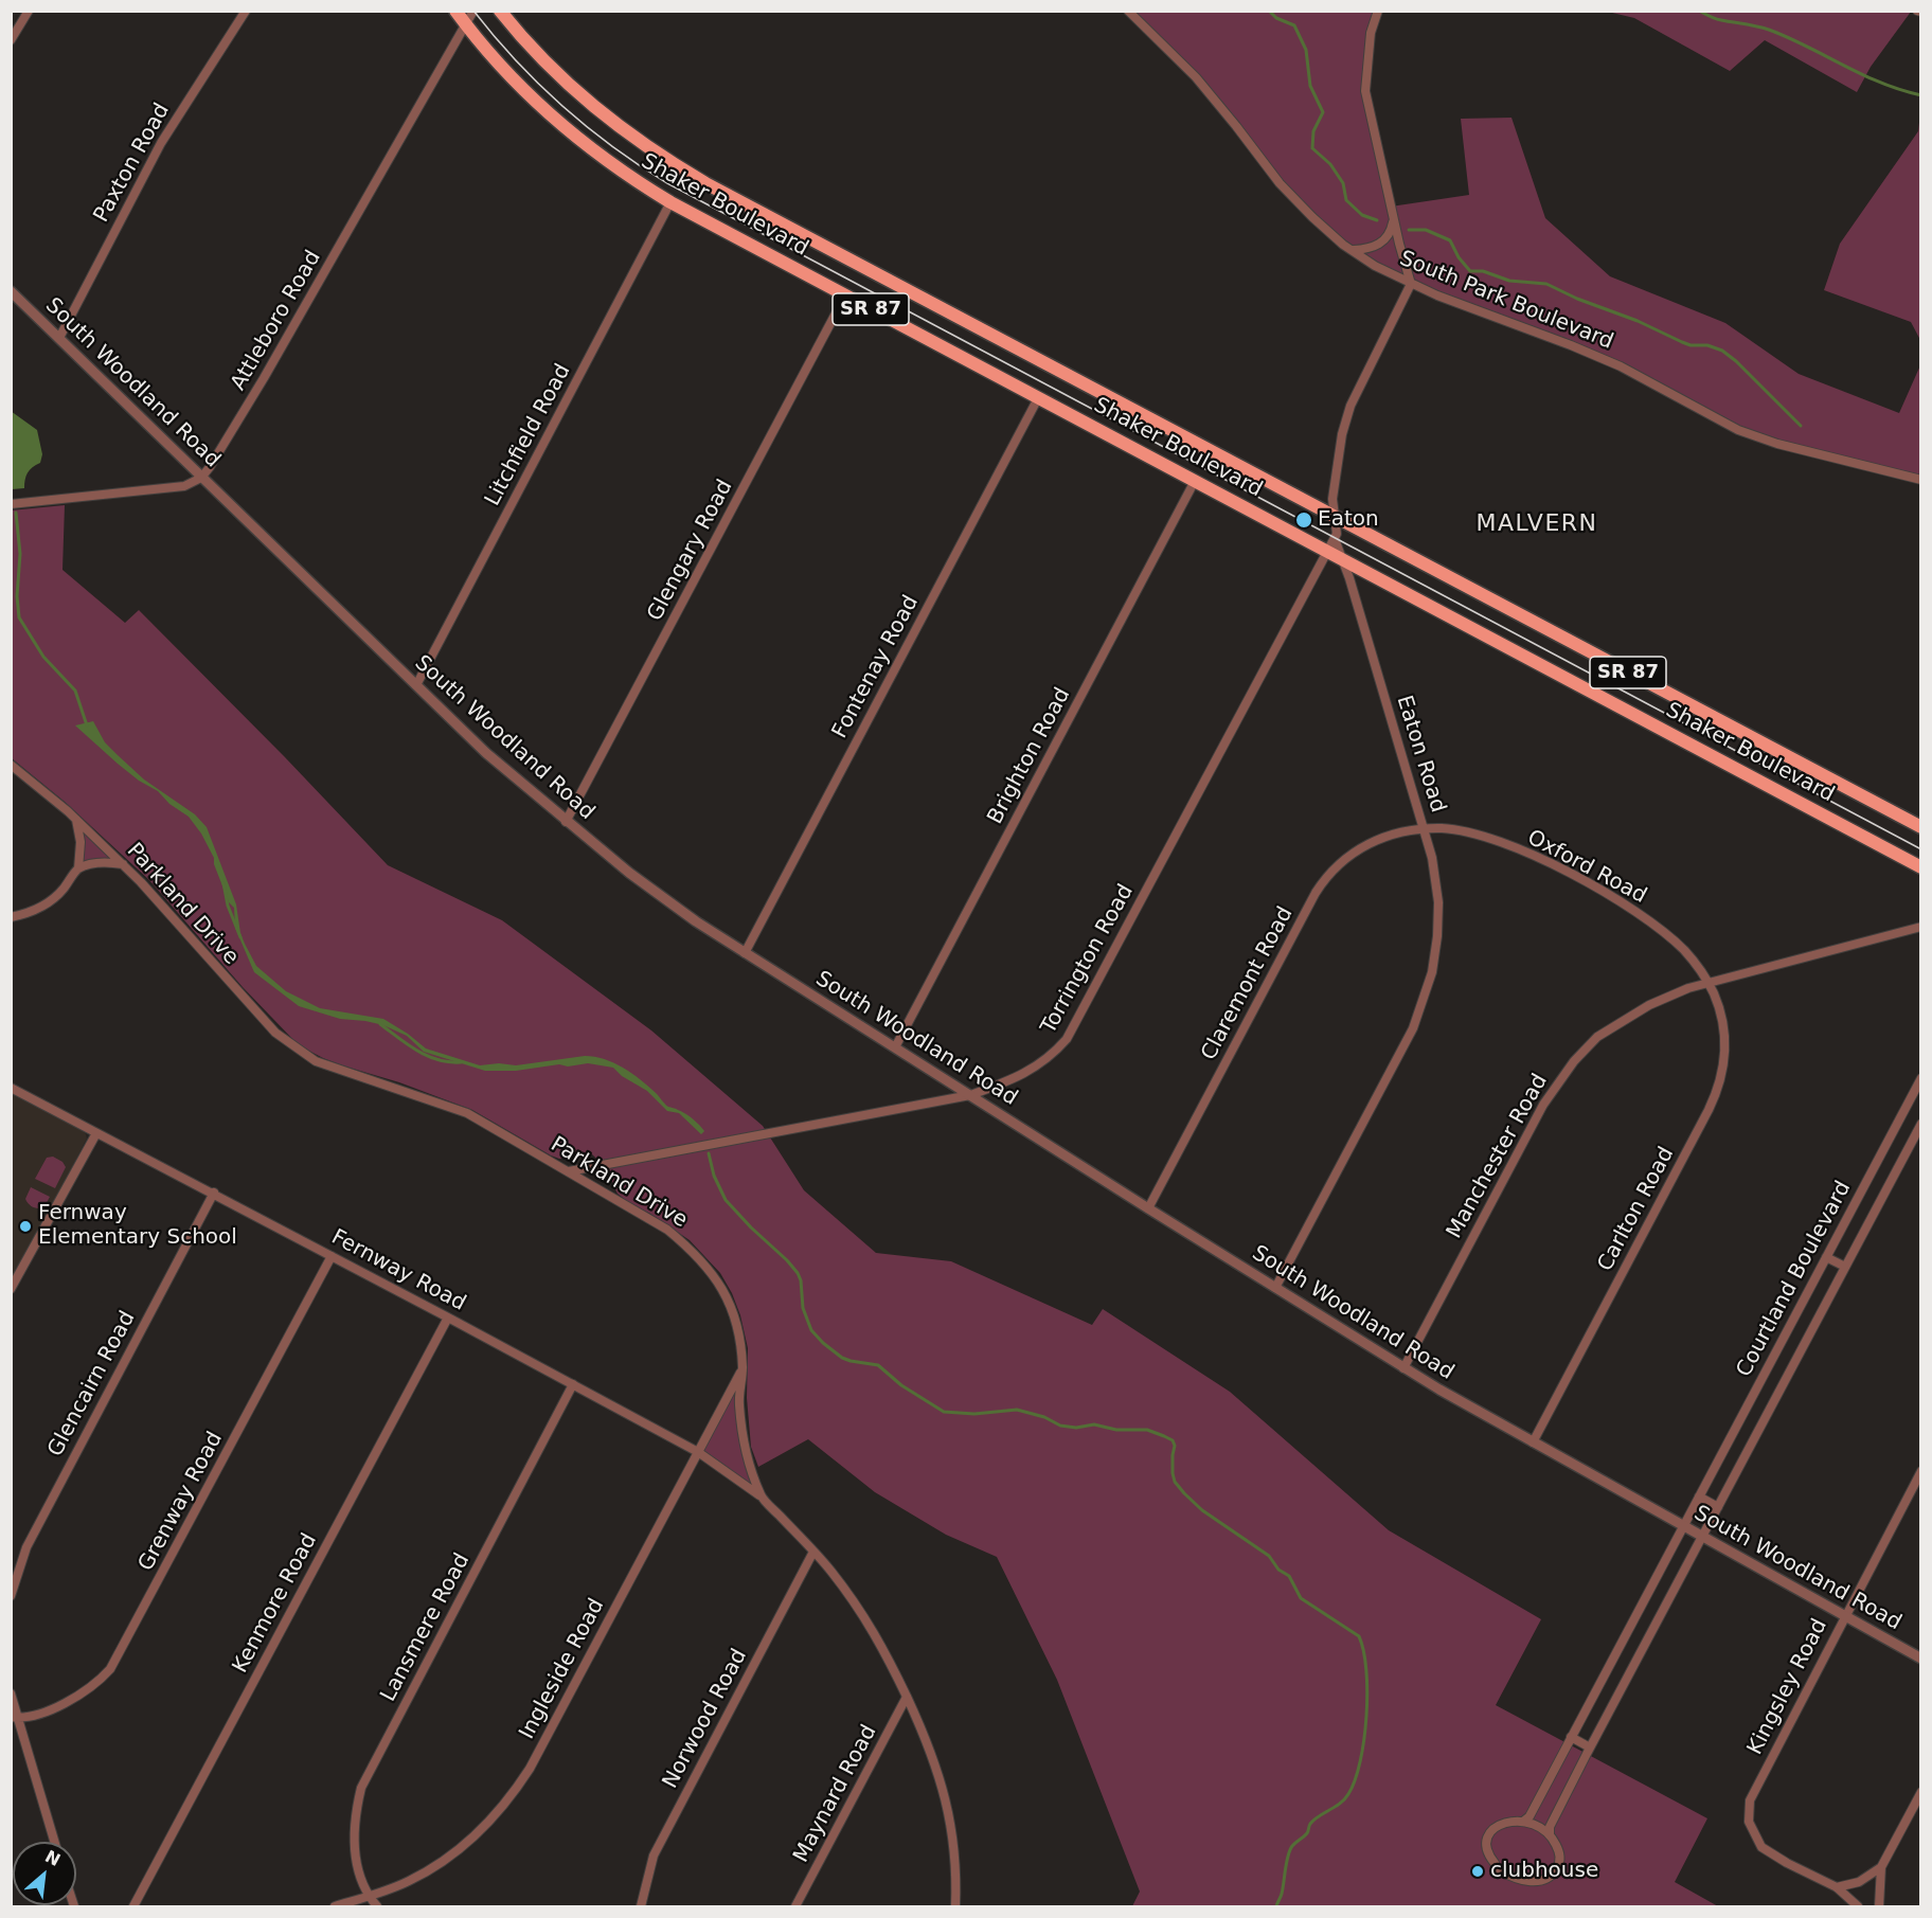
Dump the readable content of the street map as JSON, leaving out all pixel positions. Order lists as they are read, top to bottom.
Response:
{
  "streets": {
    "main road": ["Shaker Boulevard", "SR 87"],
    "street": [
      "Paxton Road",
      "South Park Boulevard",
      "Attleboro Road",
      "South Woodland Road",
      "Litchfield Road",
      "Glengary Road",
      "Fontenay Road",
      "Eaton Road",
      "Brighton Road",
      "Oxford Road",
      "Parkland Drive",
      "Torrington Road",
      "Claremont Road",
      "Manchester Road",
      "Carlton Road",
      "Fernway Road",
      "Courtland Boulevard",
      "Glencairn Road",
      "Grenway Road",
      "Kenmore Road",
      "Lansmere Road",
      "Ingleside Road",
      "Kingsley Road",
      "Norwood Road",
      "Maynard Road"
    ]
  },
  "crossings": [
    ["Paxton Road", "South Woodland Road"],
    ["Shaker Boulevard", "Attleboro Road"],
    ["Shaker Boulevard", "Litchfield Road"],
    ["Shaker Boulevard", "Glengary Road"],
    ["Shaker Boulevard", "Fontenay Road"],
    ["Shaker Boulevard", "Eaton Road"],
    ["Shaker Boulevard", "Brighton Road"],
    ["Shaker Boulevard", "Torrington Road"],
    ["South Park Boulevard", "Eaton Road"],
    ["Attleboro Road", "South Woodland Road"],
    ["South Woodland Road", "Litchfield Road"],
    ["South Woodland Road", "Glengary Road"],
    ["South Woodland Road", "Fontenay Road"],
    ["South Woodland Road", "Eaton Road"],
    ["South Woodland Road", "Brighton Road"],
    ["South Woodland Road", "Torrington Road"],
    ["South Woodland Road", "Claremont Road"],
    ["South Woodland Road", "Manchester Road"],
    ["South Woodland Road", "Carlton Road"],
    ["South Woodland Road", "Courtland Boulevard"],
    ["South Woodland Road", "Kingsley Road"],
    ["Eaton Road", "Oxford Road"],
    ["Eaton Road", "Torrington Road"],
    ["Eaton Road", "Claremont Road"],
    ["Oxford Road", "Claremont Road"],
    ["Oxford Road", "Manchester Road"],
    ["Oxford Road", "Carlton Road"],
    ["Parkland Drive", "Torrington Road"],
    ["Parkland Drive", "Fernway Road"],
    ["Parkland Drive", "Ingleside Road"],
    ["Parkland Drive", "Norwood Road"],
    ["Parkland Drive", "Maynard Road"],
    ["Manchester Road", "Carlton Road"],
    ["Fernway Road", "Glencairn Road"],
    ["Fernway Road", "Grenway Road"],
    ["Fernway Road", "Kenmore Road"],
    ["Fernway Road", "Lansmere Road"],
    ["Fernway Road", "Ingleside Road"],
    ["Lansmere Road", "Ingleside Road"]
  ],
  "districts": ["MALVERN"],
  "places": ["Eaton", "Fernway Elementary School", "clubhouse"],
  "north": "top right"
}
